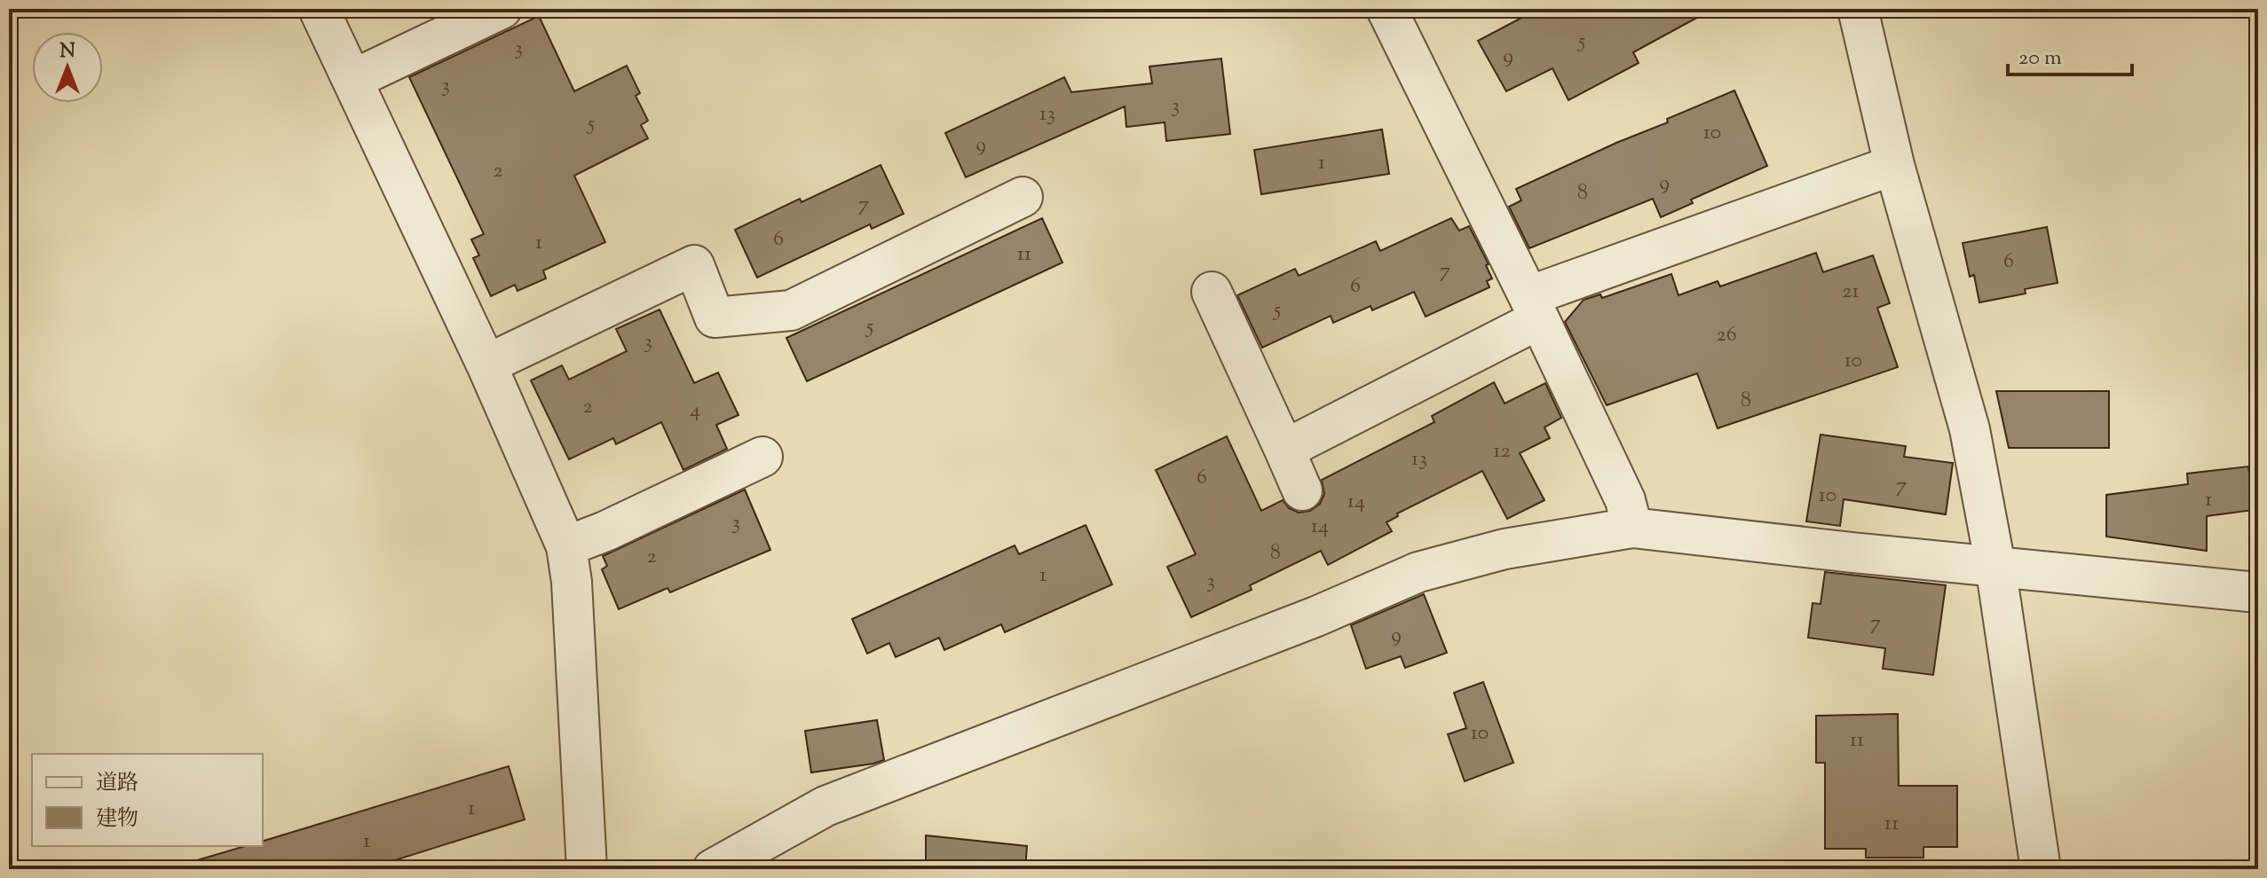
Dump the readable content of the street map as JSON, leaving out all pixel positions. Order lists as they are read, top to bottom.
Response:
{
  "house_numbers": [
    "5",
    "3",
    "9",
    "3",
    "3",
    "13",
    "5",
    "10",
    "9",
    "1",
    "2",
    "9",
    "8",
    "7",
    "6",
    "1",
    "11",
    "6",
    "7",
    "6",
    "21",
    "5",
    "5",
    "26",
    "3",
    "10",
    "8",
    "2",
    "4",
    "12",
    "13",
    "6",
    "7",
    "10",
    "1",
    "14",
    "3",
    "14",
    "8",
    "2",
    "1",
    "3",
    "7",
    "9",
    "10",
    "11",
    "1",
    "11",
    "1"
  ],
  "legend": ["道路", "建物"],
  "scale_bar": "20 m",
  "north": "top"
}
